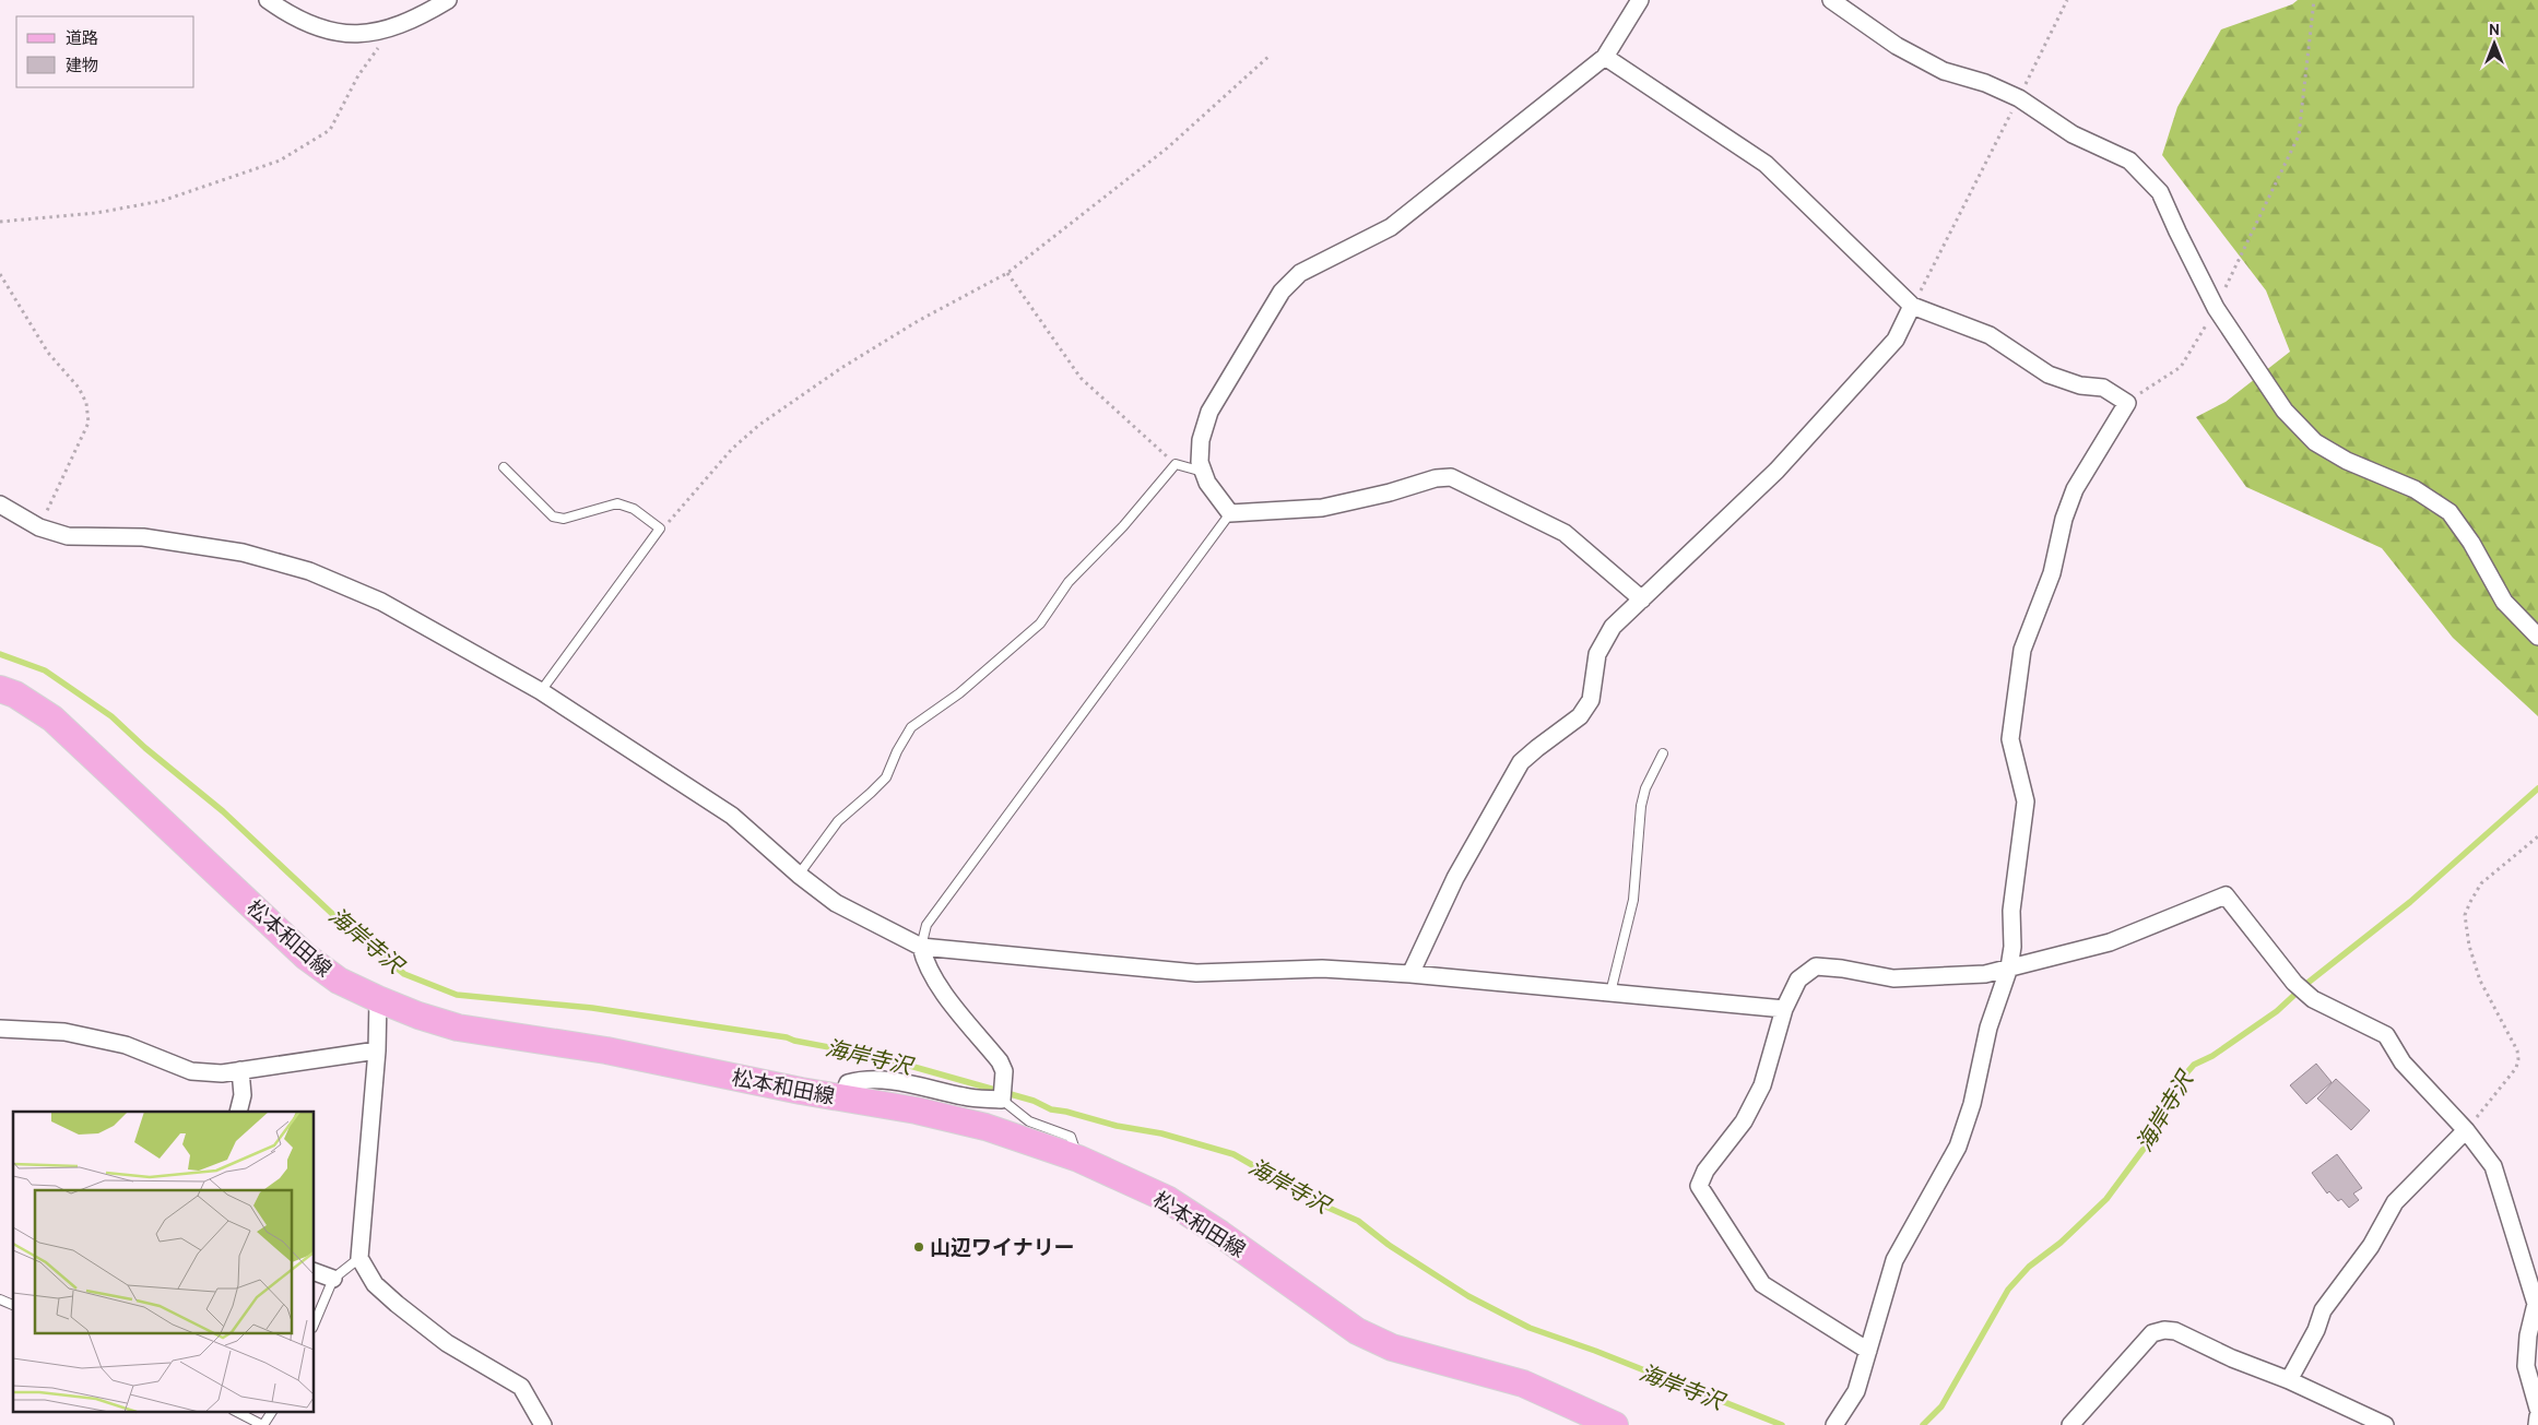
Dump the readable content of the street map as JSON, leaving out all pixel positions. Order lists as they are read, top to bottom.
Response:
{
  "streets": {
    "main road": ["松本和田線"]
  },
  "water": ["海岸寺沢"],
  "places": ["山辺ワイナリー"],
  "legend": ["道路", "建物"],
  "north": "top"
}
